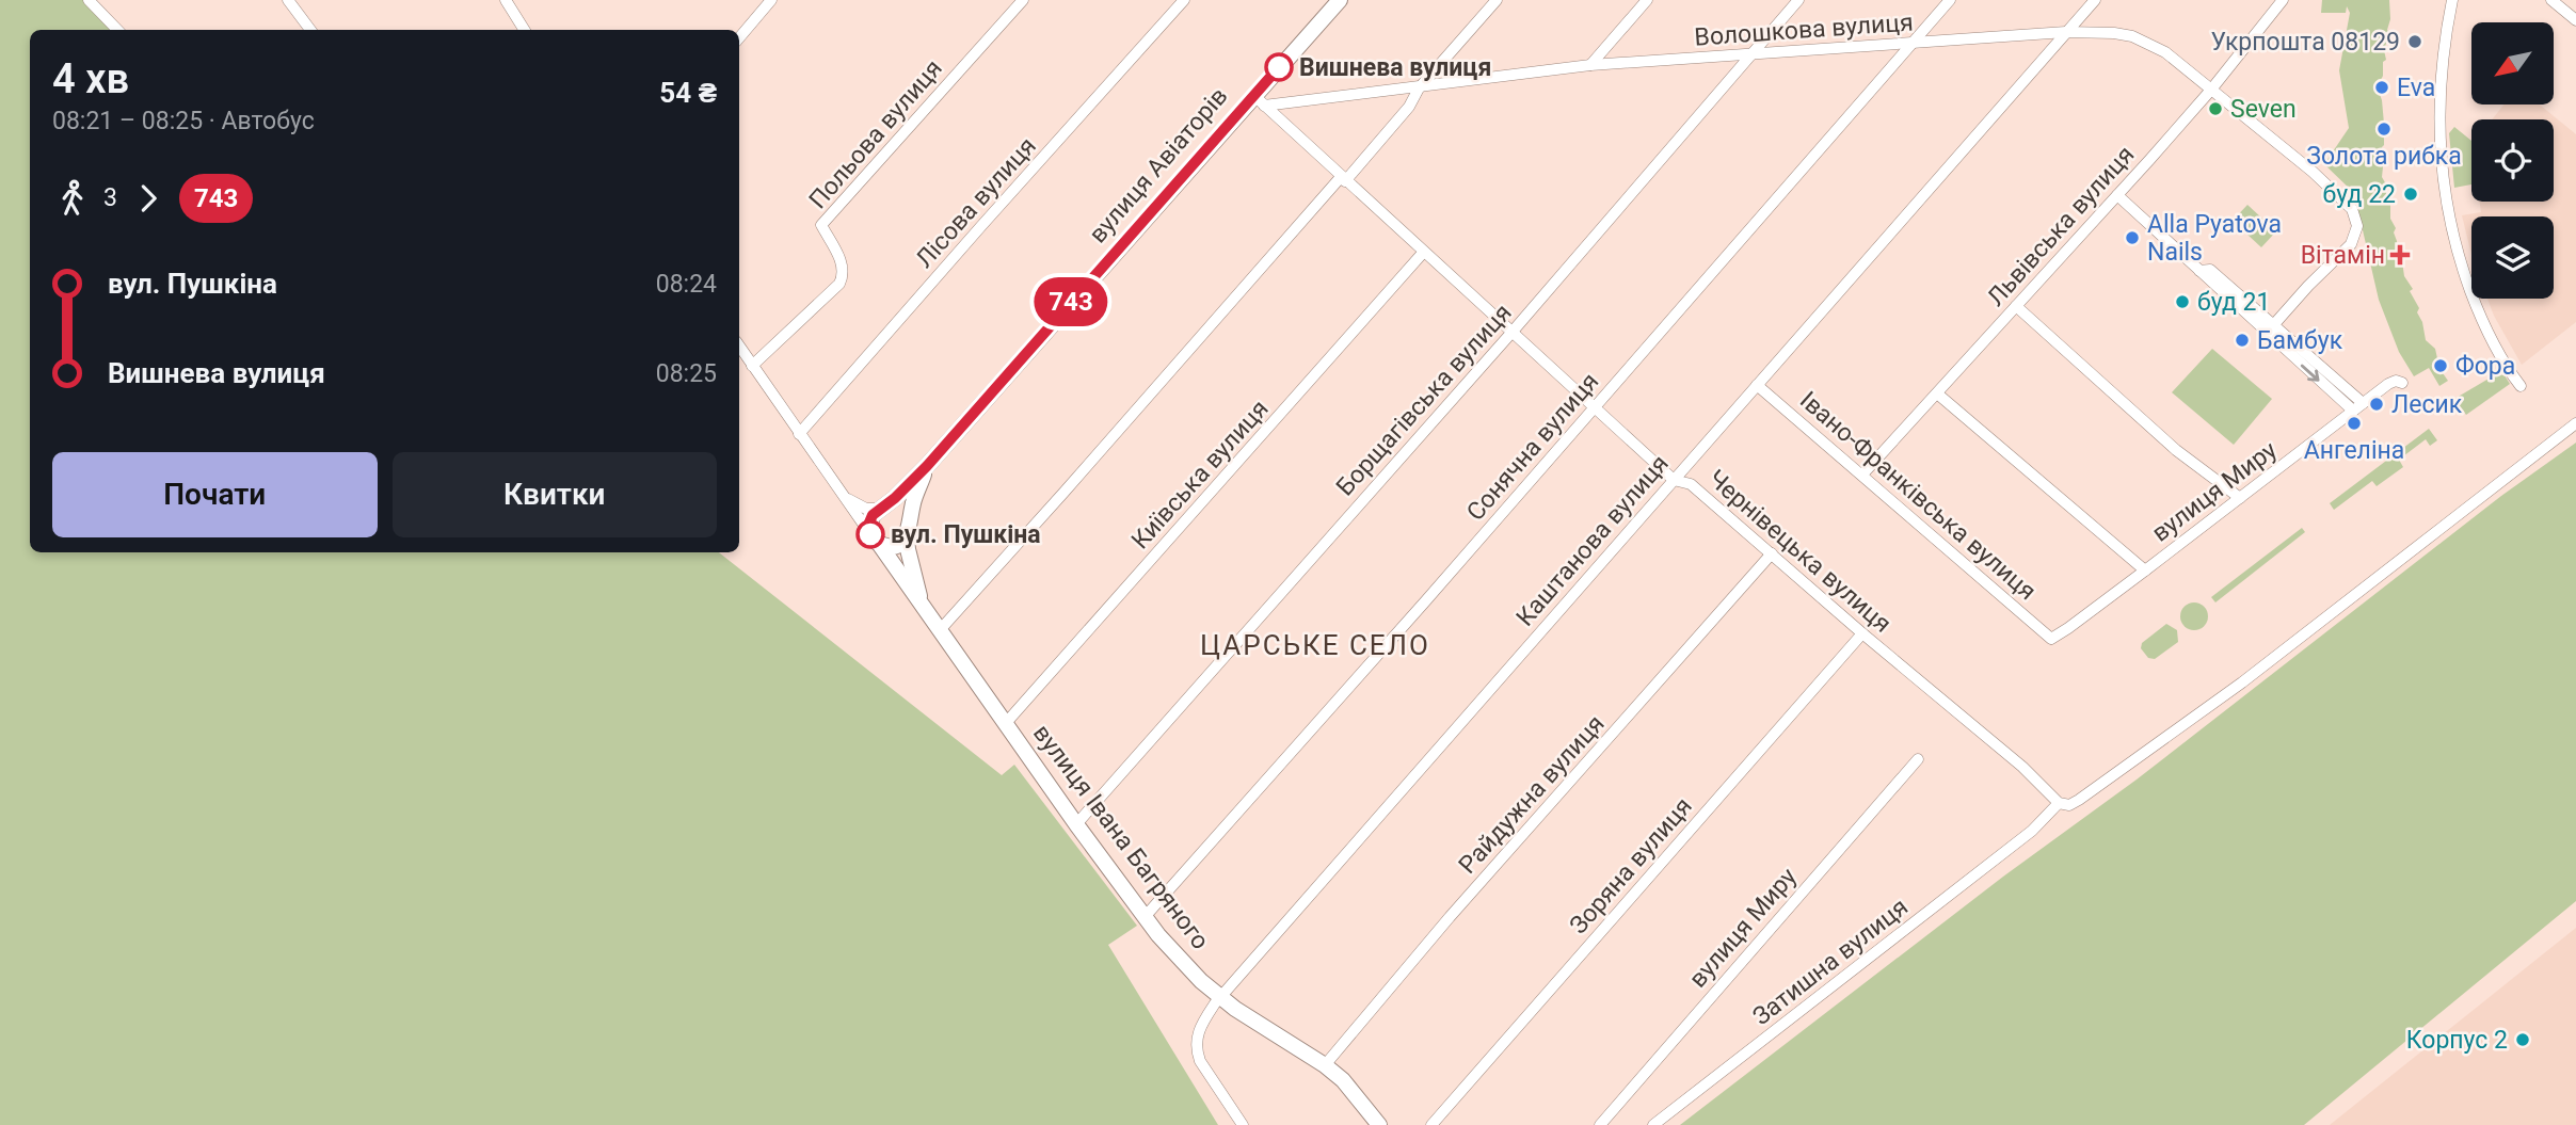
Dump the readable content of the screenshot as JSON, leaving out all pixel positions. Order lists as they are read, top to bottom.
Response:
{
  "streets": {
    "main road": ["вулиця Авіаторів", "вулиця Івана Багряного"],
    "street": [
      "Волошкова вулиця",
      "Польова вулиця",
      "Лісова вулиця",
      "Львівська вулиця",
      "Борщагівська вулиця",
      "Сонячна вулиця",
      "Київська вулиця",
      "вулиця Миру",
      "Івано-Франківська вулиця",
      "Каштанова вулиця",
      "Чернівецька вулиця",
      "Райдужна вулиця",
      "Зоряна вулиця",
      "Затишна вулиця"
    ]
  },
  "crossings": [
    ["Волошкова вулиця", "вулиця Авіаторів"],
    ["Волошкова вулиця", "Львівська вулиця"],
    ["Волошкова вулиця", "Борщагівська вулиця"],
    ["Волошкова вулиця", "Сонячна вулиця"],
    ["Волошкова вулиця", "Каштанова вулиця"],
    ["Волошкова вулиця", "Чернівецька вулиця"],
    ["Польова вулиця", "вулиця Івана Багряного"],
    ["вулиця Авіаторів", "Чернівецька вулиця"],
    ["вулиця Авіаторів", "вулиця Івана Багряного"],
    ["Лісова вулиця", "вулиця Івана Багряного"],
    ["Львівська вулиця", "Івано-Франківська вулиця"],
    ["Борщагівська вулиця", "Чернівецька вулиця"],
    ["Борщагівська вулиця", "вулиця Івана Багряного"],
    ["Сонячна вулиця", "Чернівецька вулиця"],
    ["Сонячна вулиця", "вулиця Івана Багряного"],
    ["Київська вулиця", "Чернівецька вулиця"],
    ["Київська вулиця", "вулиця Івана Багряного"],
    ["вулиця Миру", "Івано-Франківська вулиця"],
    ["Івано-Франківська вулиця", "Каштанова вулиця"],
    ["Каштанова вулиця", "Чернівецька вулиця"],
    ["Каштанова вулиця", "вулиця Івана Багряного"],
    ["Чернівецька вулиця", "Райдужна вулиця"],
    ["Чернівецька вулиця", "Зоряна вулиця"],
    ["Чернівецька вулиця", "Затишна вулиця"],
    ["Райдужна вулиця", "вулиця Івана Багряного"]
  ],
  "districts": ["ЦАРСЬКЕ СЕЛО"],
  "places": {
    "other": [
      "Укрпошта 08129",
      "Вишнева вулиця",
      "Eva",
      "Seven",
      "Золота рибка",
      "буд 22",
      "Alla Pyatova Nails",
      "буд 21",
      "Бамбук",
      "Фора",
      "Лесик",
      "Ангеліна",
      "вул. Пушкіна",
      "Корпус 2"
    ],
    "health": ["Вітамін"]
  },
  "lines": ["bus line 743"],
  "north": "bottom left",
  "page": {
    "on_map": "743",
    "heading": ["4 хв", "08:21 – 08:25 · Автобус", "54 ₴"],
    "legs": ["3", "743"],
    "list": [
      {
        "name": "вул. Пушкіна",
        "value": "08:24"
      },
      {
        "name": "Вишнева вулиця",
        "value": "08:25"
      }
    ],
    "buttons": ["Почати", "Квитки"]
  }
}
